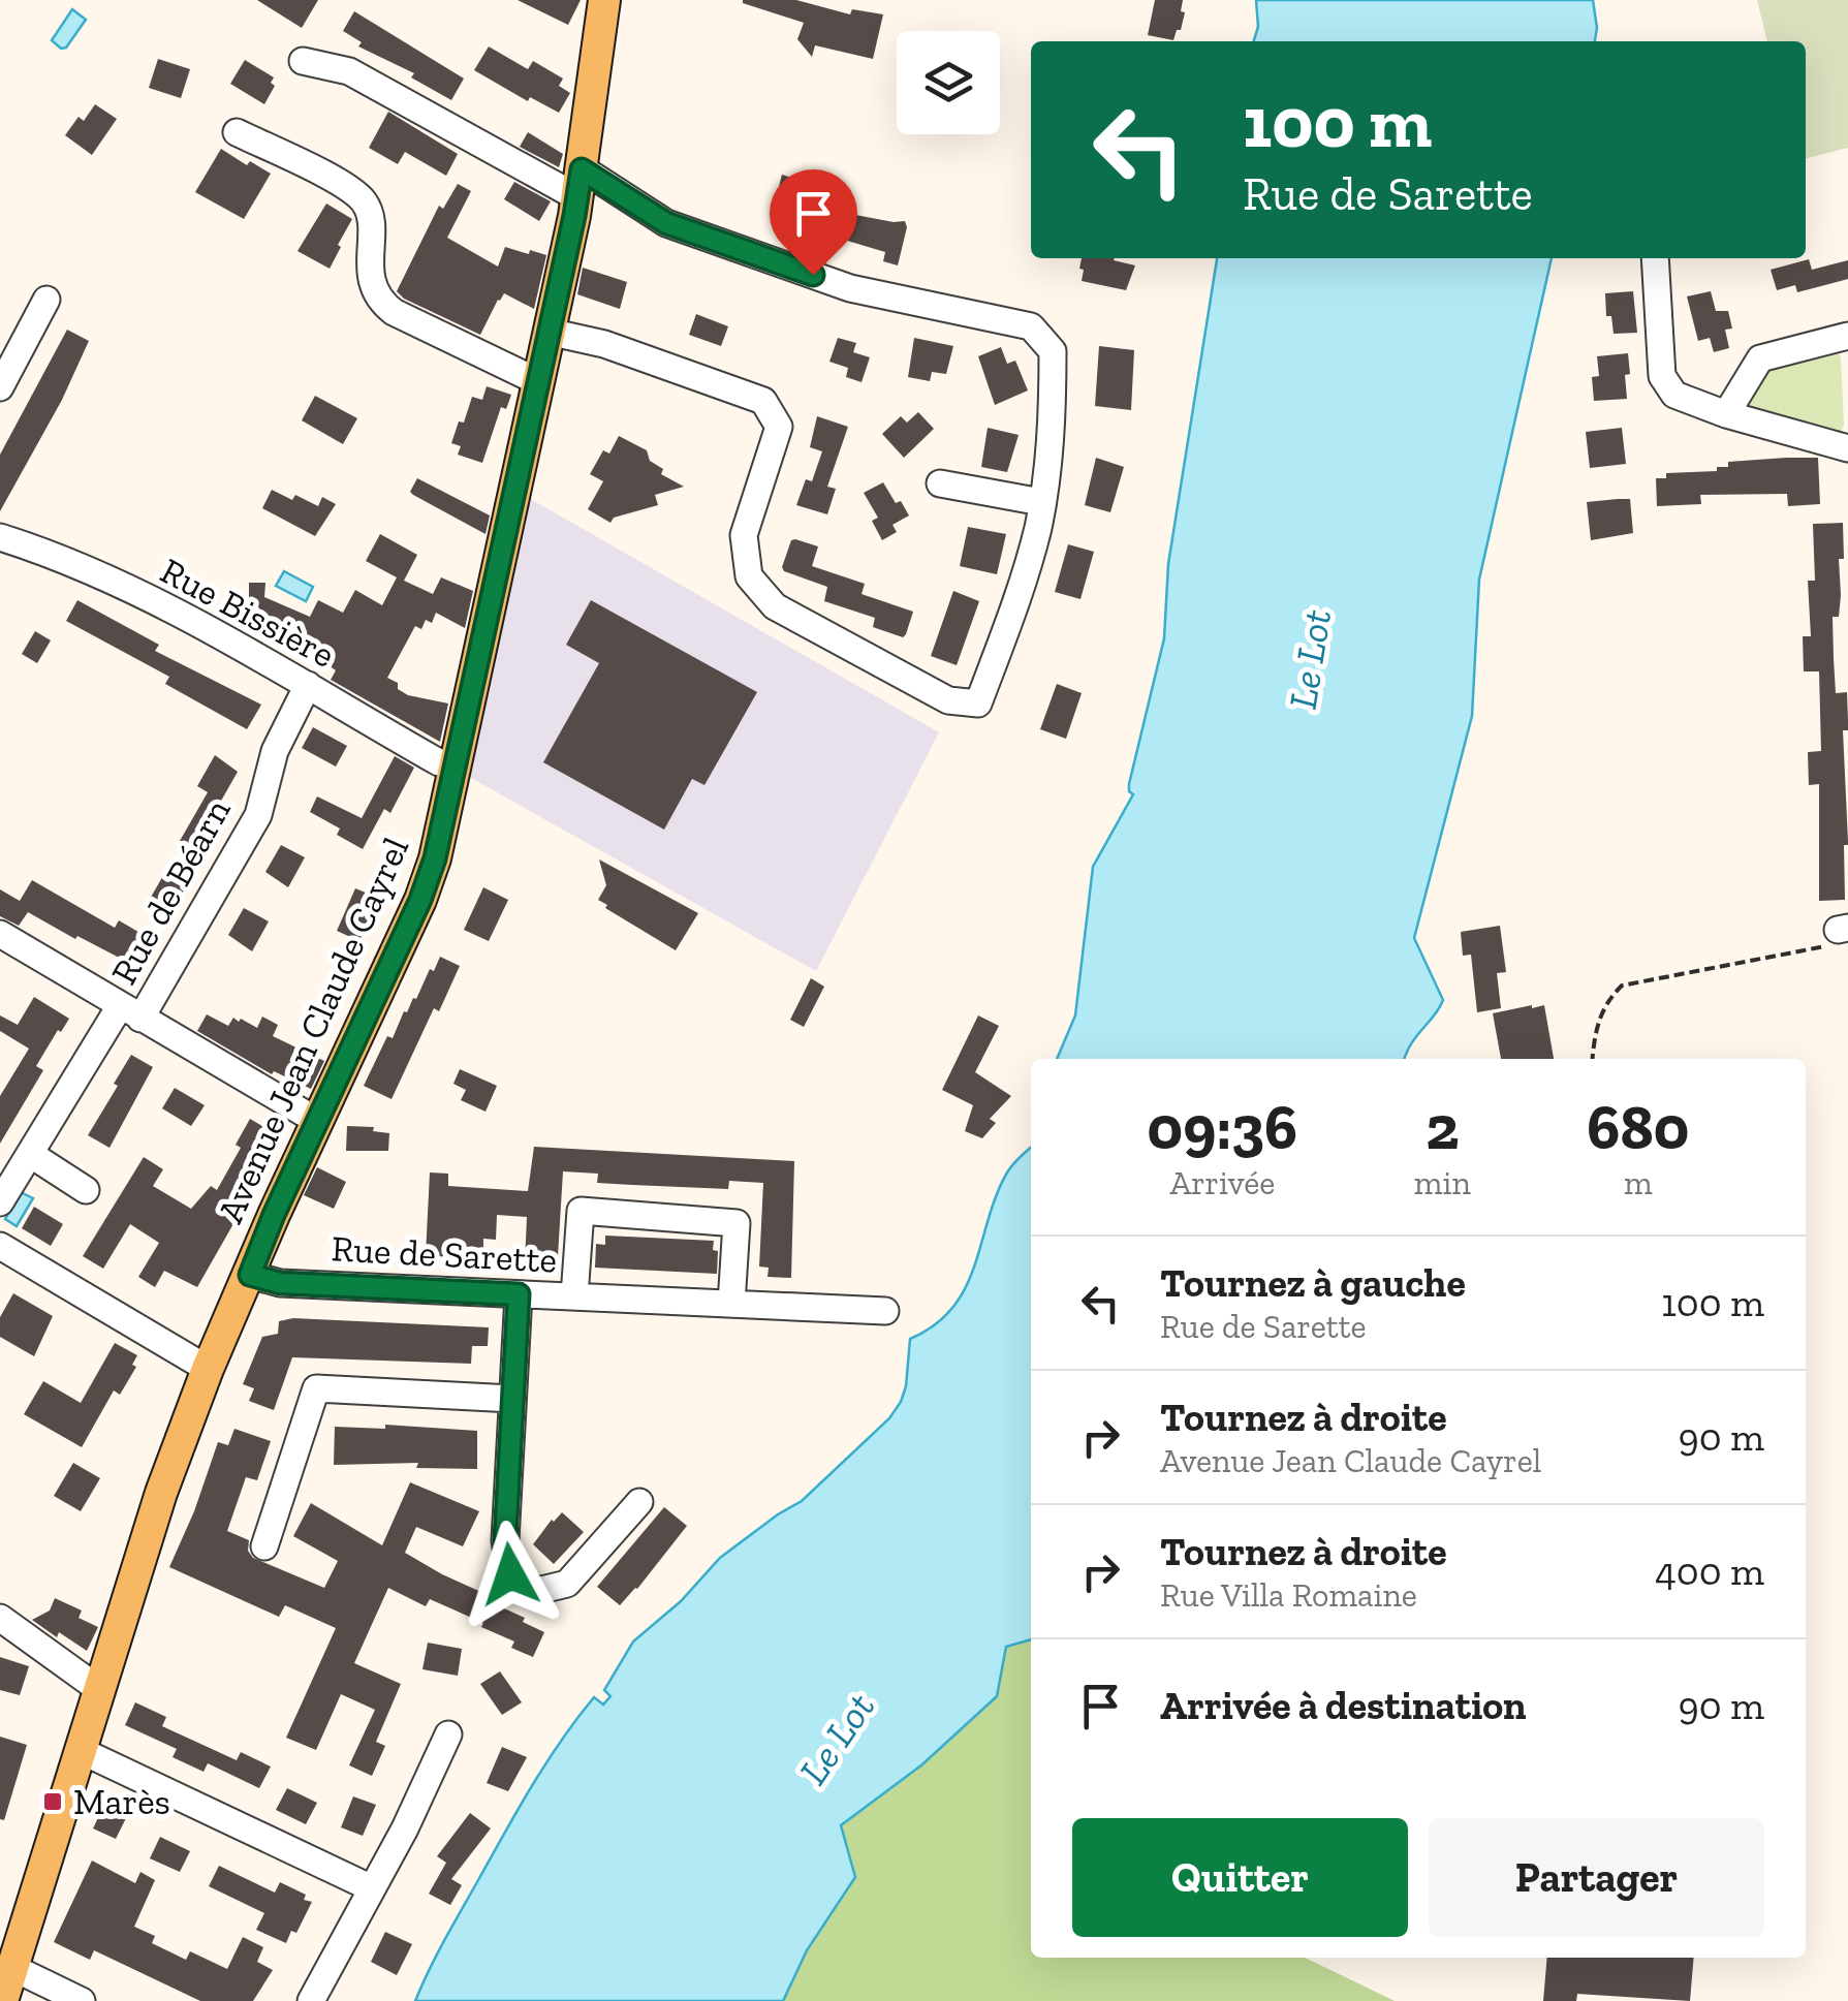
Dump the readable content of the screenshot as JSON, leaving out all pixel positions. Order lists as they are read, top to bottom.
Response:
{
  "streets": {
    "main road": ["Avenue Jean Claude Cayrel"],
    "street": ["Rue Bissière", "Rue de Béarn", "Rue de Sarette"]
  },
  "crossings": [
    ["Rue Bissière", "Rue de Béarn"],
    ["Rue Bissière", "Avenue Jean Claude Cayrel"],
    ["Avenue Jean Claude Cayrel", "Rue de Sarette"]
  ],
  "water": ["Le Lot"],
  "places": {
    "transit": ["Marès"]
  },
  "page": {
    "turn": ["100 m", "Rue de Sarette"],
    "eta": [
      "09:36",
      "Arrivée",
      "2",
      "min",
      "680",
      "m"
    ],
    "list": [
      {
        "name": "Tournez à gauche",
        "note": "Rue de Sarette",
        "value": "100 m"
      },
      {
        "name": "Tournez à droite",
        "note": "Avenue Jean Claude Cayrel",
        "value": "90 m"
      },
      {
        "name": "Tournez à droite",
        "note": "Rue Villa Romaine",
        "value": "400 m"
      },
      {
        "name": "Arrivée à destination",
        "value": "90 m"
      }
    ],
    "buttons": ["Quitter", "Partager"]
  }
}
